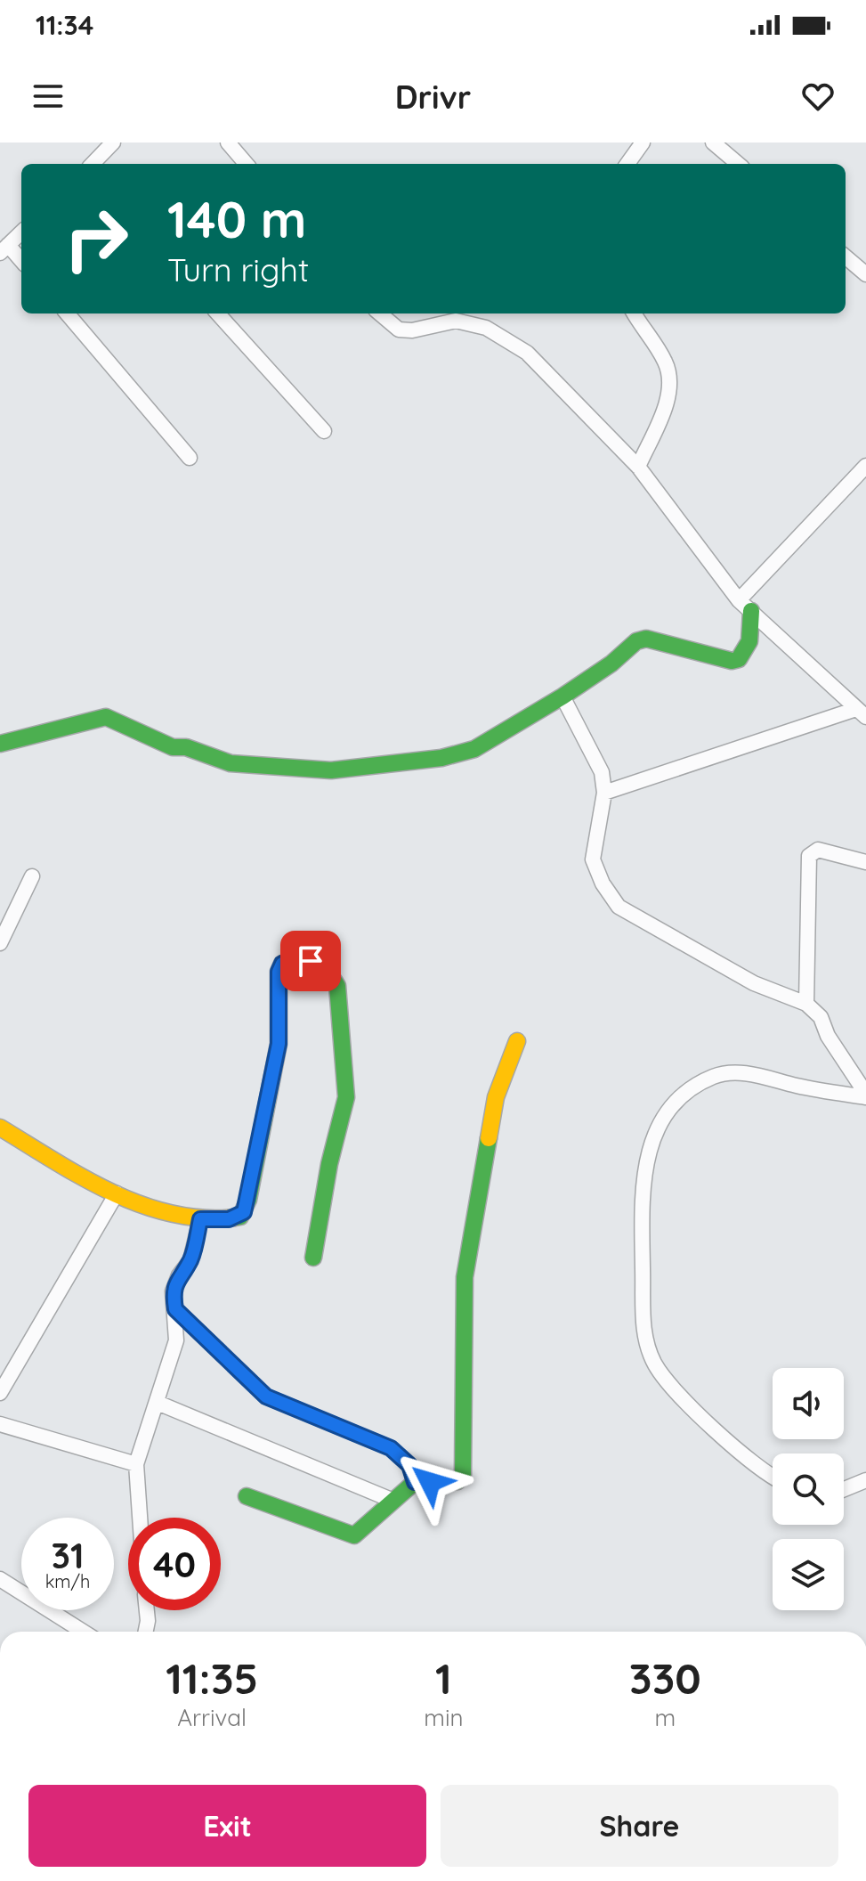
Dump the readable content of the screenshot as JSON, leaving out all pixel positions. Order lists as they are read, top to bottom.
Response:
{
  "page": {
    "status": "11:34",
    "header": "Drivr",
    "turn": ["140 m", "Turn right"],
    "speed": "31 km/h",
    "limit": "40",
    "eta": [
      "11:35",
      "Arrival",
      "1",
      "min",
      "330",
      "m"
    ],
    "buttons": ["Exit", "Share"]
  }
}
